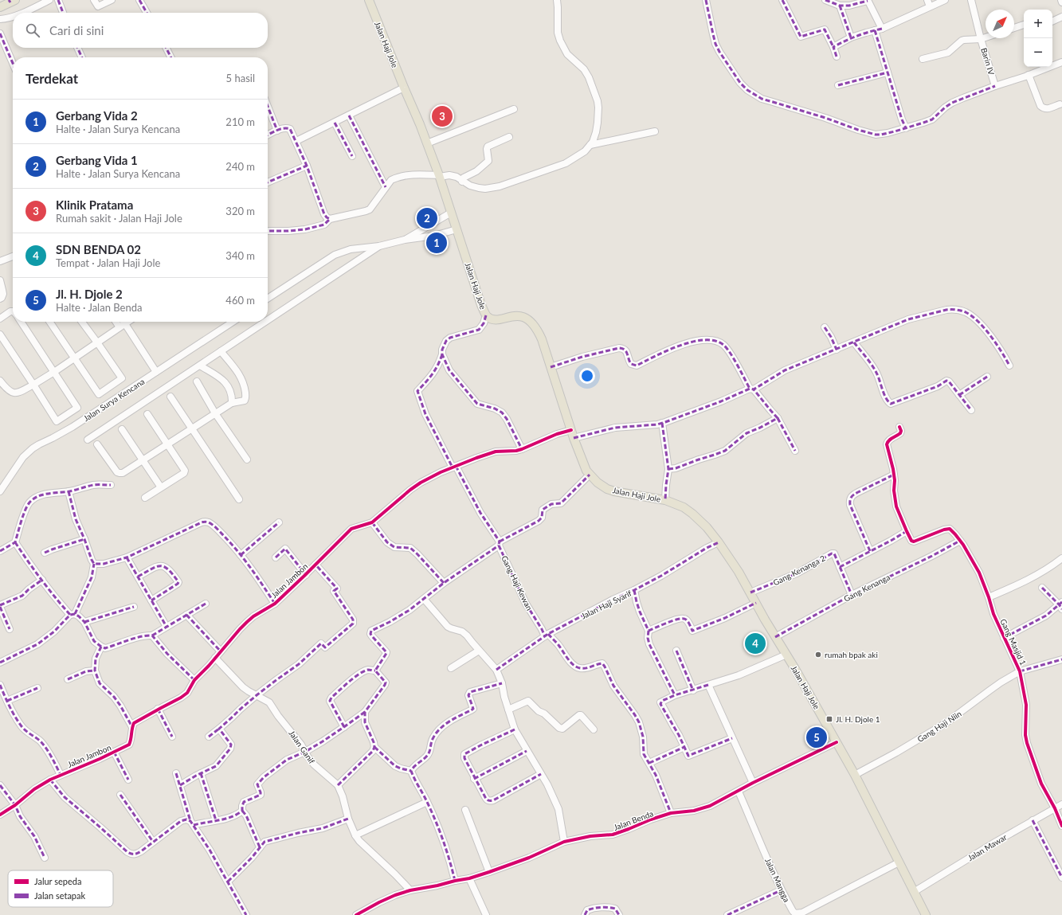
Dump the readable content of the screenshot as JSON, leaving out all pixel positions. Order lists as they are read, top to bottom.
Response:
{
  "streets": {
    "main road": ["Jalan Haji Jole"],
    "street": [
      "Barin IV",
      "Jalan Surya Kencana",
      "Gang Kenanga 2",
      "Jalan Jambon",
      "Gang Haji Kewan",
      "Gang Kenanga",
      "Jalan Haji Syarif",
      "Gang Masjid 1",
      "Gang Haji Niin",
      "Jalan Ganif",
      "Jalan Benda",
      "Jalan Mawar",
      "Jalan Mangga"
    ]
  },
  "crossings": [
    ["Jalan Haji Jole", "Gang Kenanga 2"],
    ["Jalan Haji Jole", "Jalan Jambon"],
    ["Jalan Haji Jole", "Gang Kenanga"],
    ["Jalan Haji Jole", "Jalan Haji Syarif"],
    ["Jalan Haji Jole", "Gang Haji Niin"],
    ["Jalan Haji Jole", "Jalan Benda"],
    ["Jalan Haji Jole", "Jalan Mawar"],
    ["Jalan Haji Jole", "Jalan Mangga"],
    ["Jalan Jambon", "Gang Haji Kewan"],
    ["Jalan Jambon", "Jalan Ganif"],
    ["Gang Haji Kewan", "Jalan Haji Syarif"],
    ["Gang Kenanga", "Gang Masjid 1"],
    ["Gang Masjid 1", "Gang Haji Niin"],
    ["Gang Masjid 1", "Jalan Mawar"],
    ["Jalan Ganif", "Jalan Benda"],
    ["Jalan Benda", "Jalan Mangga"]
  ],
  "places": {
    "other": ["rumah bpak aki"],
    "transit": ["Jl. H. Djole 1"]
  },
  "legend": ["Jalur sepeda", "Jalan setapak"],
  "north": "top right",
  "page": {
    "map_buttons": ["+", "−"],
    "search": "Cari di sini",
    "heading": ["Terdekat", "5 hasil"],
    "list": [
      {
        "mark": "1",
        "name": "Gerbang Vida 2",
        "note": "Halte · Jalan Surya Kencana",
        "value": "210 m"
      },
      {
        "mark": "2",
        "name": "Gerbang Vida 1",
        "note": "Halte · Jalan Surya Kencana",
        "value": "240 m"
      },
      {
        "mark": "3",
        "name": "Klinik Pratama",
        "note": "Rumah sakit · Jalan Haji Jole",
        "value": "320 m"
      },
      {
        "mark": "4",
        "name": "SDN BENDA 02",
        "note": "Tempat · Jalan Haji Jole",
        "value": "340 m"
      },
      {
        "mark": "5",
        "name": "Jl. H. Djole 2",
        "note": "Halte · Jalan Benda",
        "value": "460 m"
      }
    ],
    "pins": [
      "3",
      "2",
      "1",
      "4",
      "5"
    ]
  }
}
